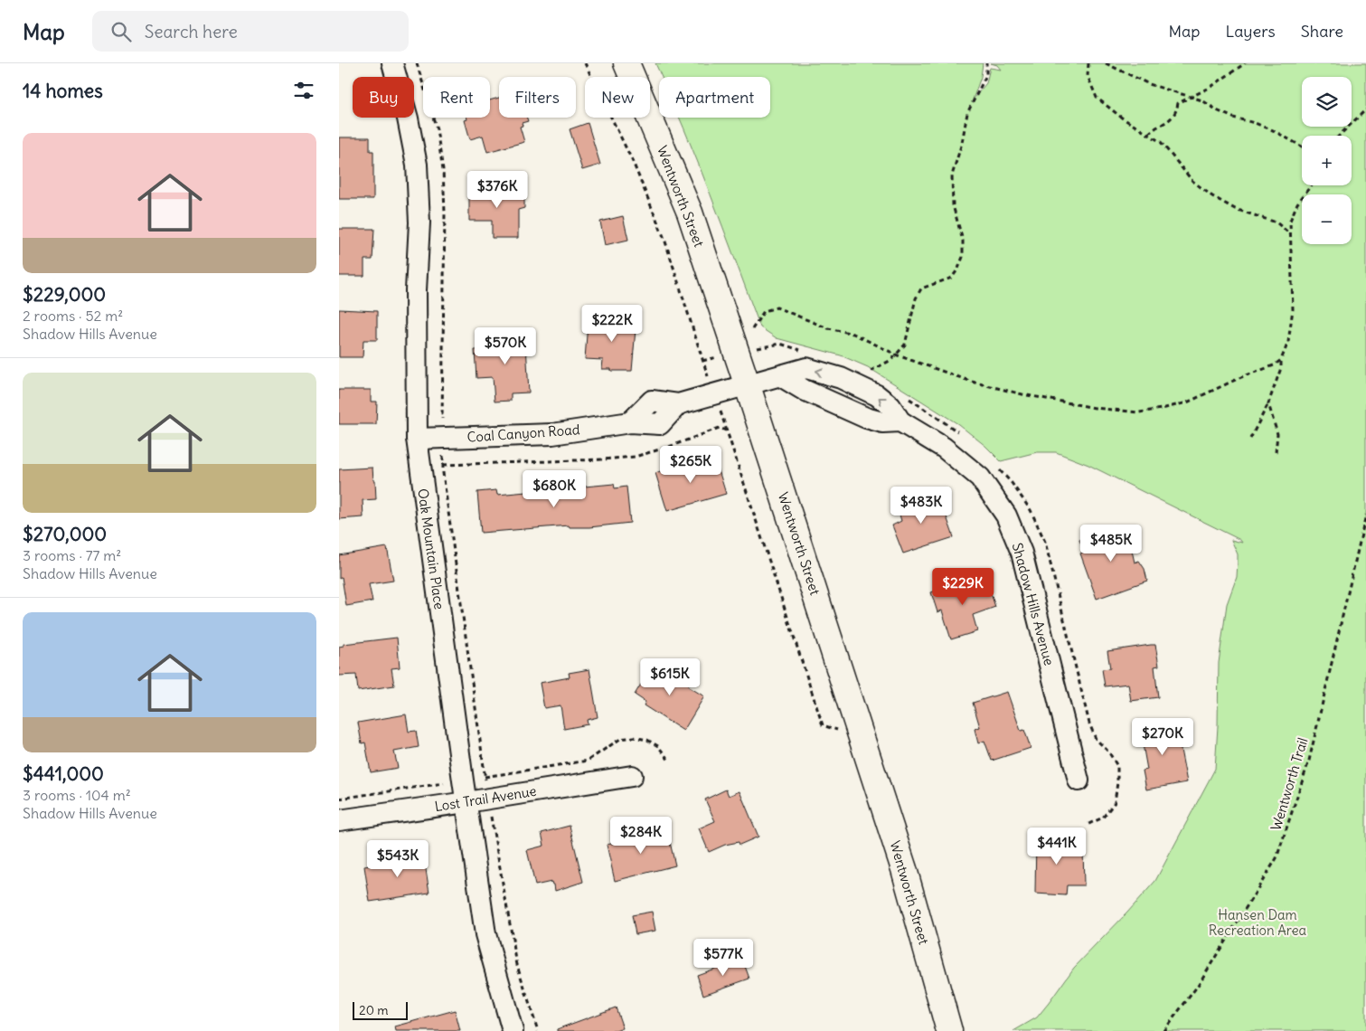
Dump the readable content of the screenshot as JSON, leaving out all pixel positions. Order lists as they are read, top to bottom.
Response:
{
  "streets": {
    "main road": ["Wentworth Street"],
    "street": [
      "Coal Canyon Road",
      "Oak Mountain Place",
      "Shadow Hills Avenue",
      "Lost Trail Avenue"
    ],
    "path": ["Wentworth Trail"]
  },
  "crossings": [
    ["Wentworth Street", "Coal Canyon Road"],
    ["Wentworth Street", "Shadow Hills Avenue"],
    ["Coal Canyon Road", "Oak Mountain Place"],
    ["Coal Canyon Road", "Shadow Hills Avenue"],
    ["Oak Mountain Place", "Lost Trail Avenue"]
  ],
  "parks": ["Hansen Dam Recreation Area"],
  "scale_bar": "20 m",
  "page": {
    "header": "Map",
    "search": "Search here",
    "nav": ["Map", "Layers", "Share"],
    "heading": "14 homes",
    "map_buttons": ["+", "−"],
    "chip": [
      "Buy",
      "Rent",
      "Filters",
      "New",
      "Apartment"
    ],
    "list": [
      {
        "name": "$229,000",
        "note": "2 rooms · 52 m² · Shadow Hills Avenue"
      },
      {
        "name": "$270,000",
        "note": "3 rooms · 77 m² · Shadow Hills Avenue"
      },
      {
        "name": "$441,000",
        "note": "3 rooms · 104 m² · Shadow Hills Avenue"
      }
    ],
    "price": [
      "$376K",
      "$222K",
      "$570K",
      "$265K",
      "$680K",
      "$483K",
      "$485K",
      "$229K",
      "$615K",
      "$270K",
      "$284K",
      "$441K",
      "$543K",
      "$577K"
    ],
    "scale": "20 m"
  }
}
